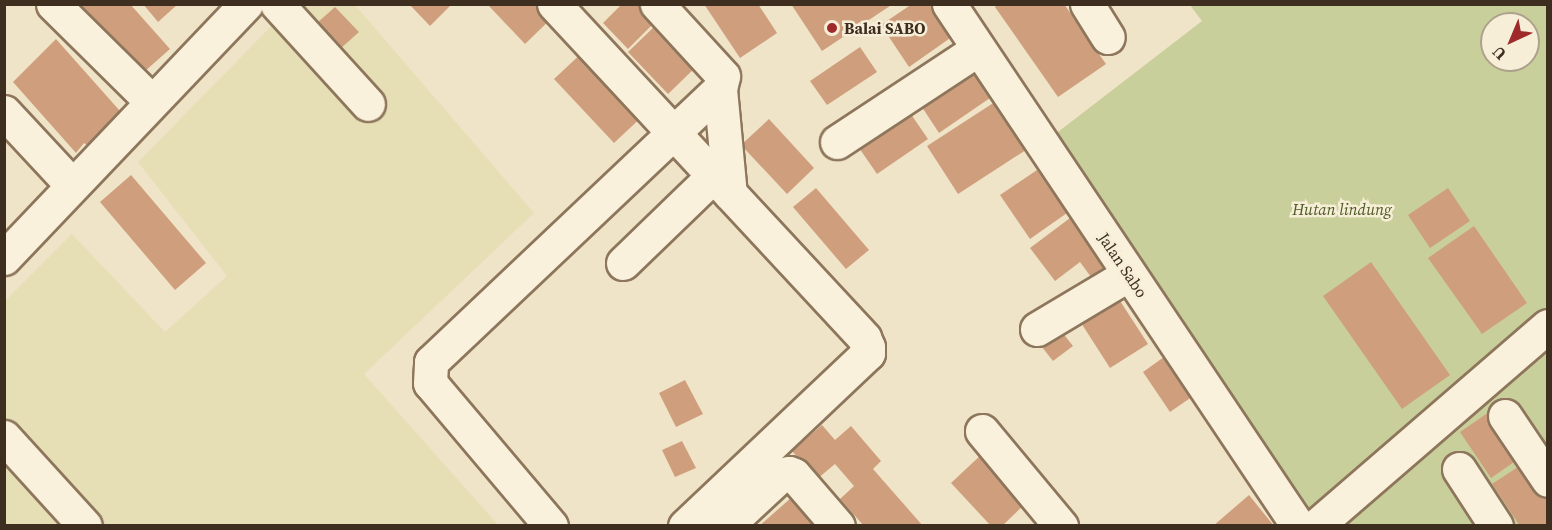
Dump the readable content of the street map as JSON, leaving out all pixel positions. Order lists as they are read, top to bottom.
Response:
{
  "streets": {
    "street": ["Jalan Sabo"]
  },
  "parks": ["Hutan lindung"],
  "places": ["Balai SABO"],
  "north": "bottom left"
}
